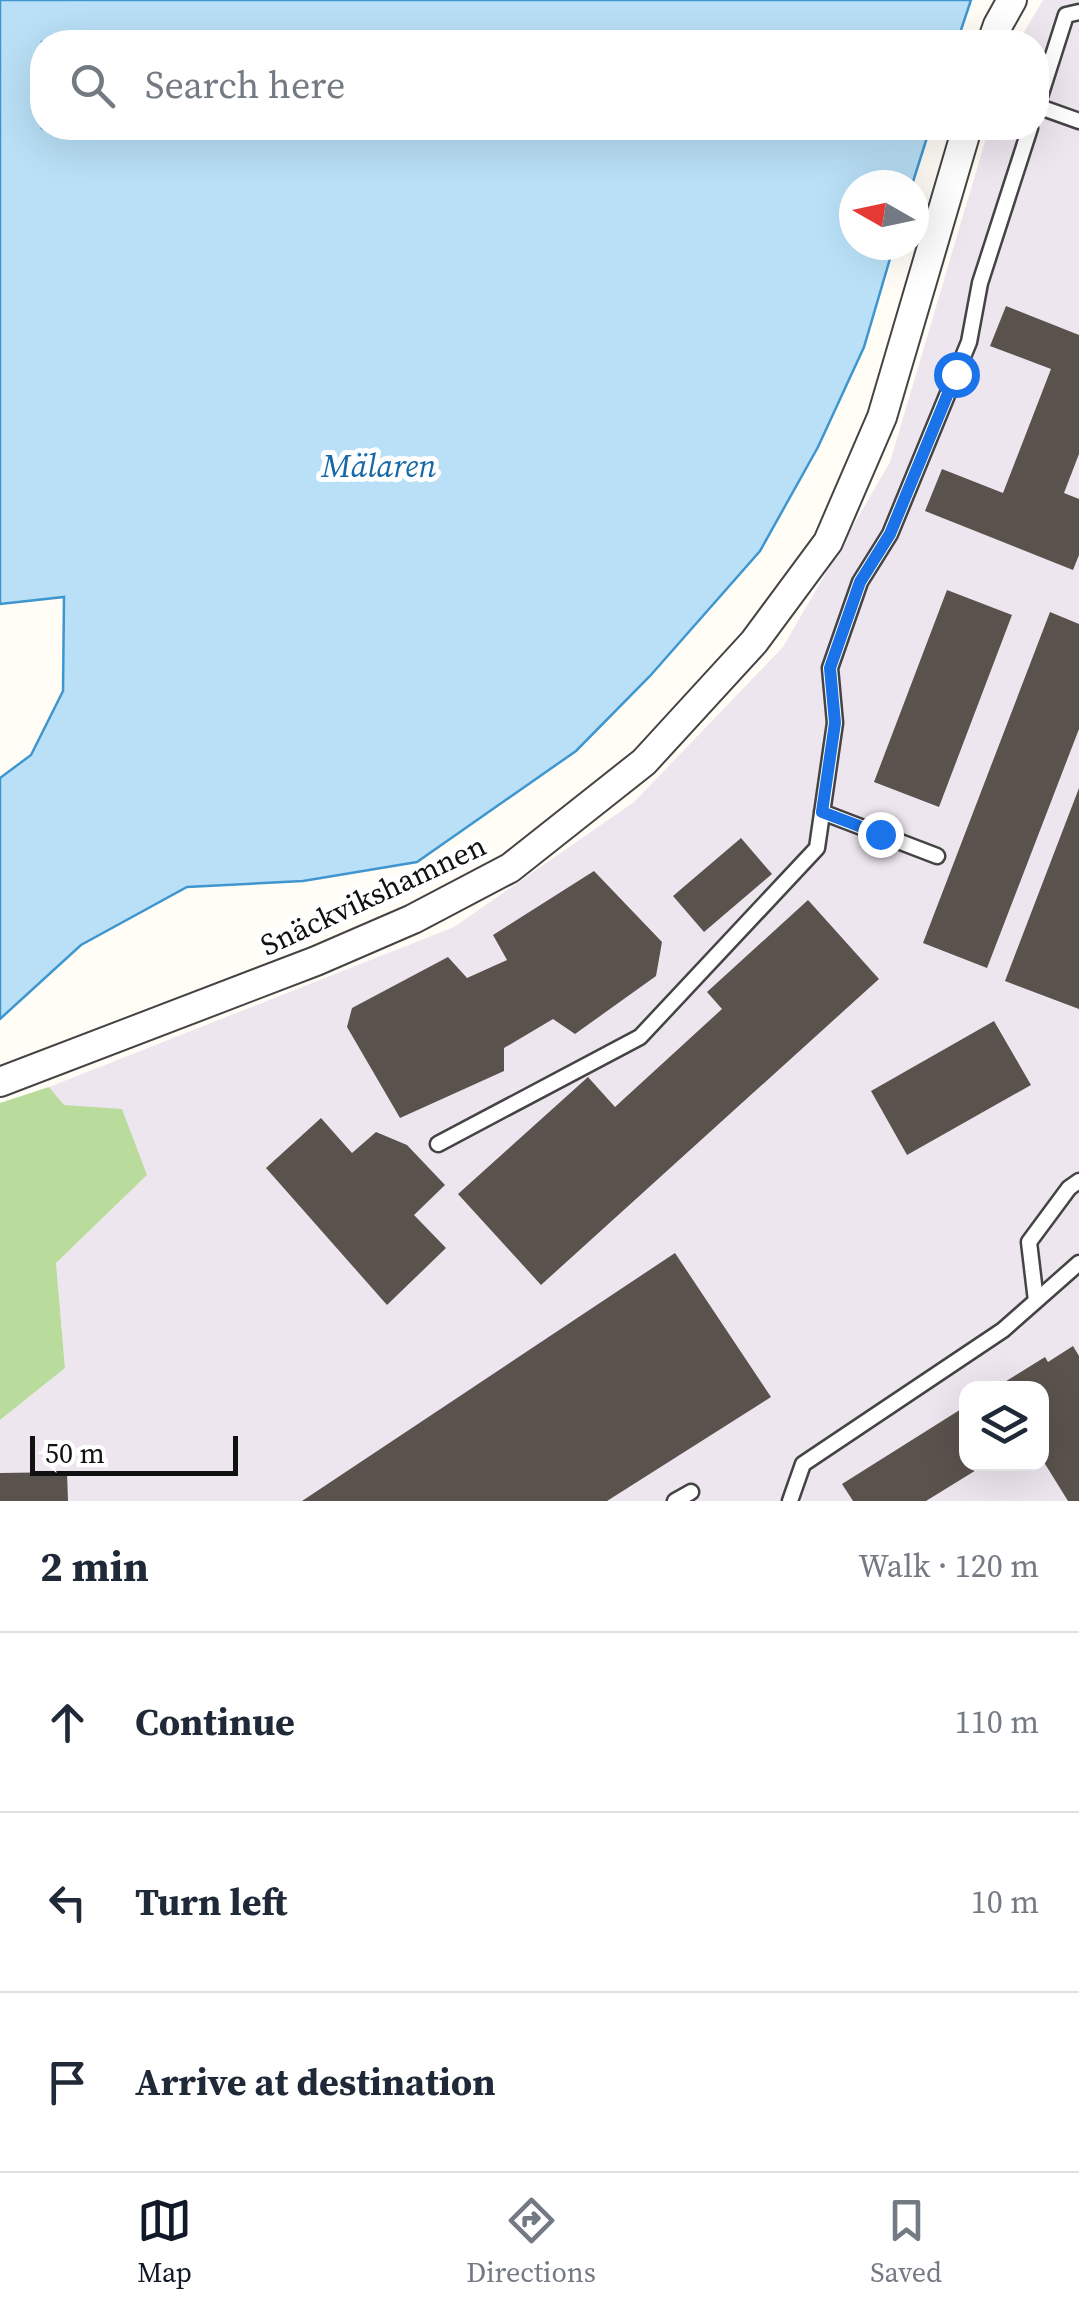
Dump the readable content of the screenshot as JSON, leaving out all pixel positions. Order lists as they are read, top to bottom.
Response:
{
  "streets": {
    "street": ["Snäckvikshamnen"]
  },
  "water": ["Mälaren"],
  "scale_bar": "50 m",
  "north": "left",
  "page": {
    "search": "Search here",
    "scale": "50 m",
    "heading": ["2 min", "Walk · 120 m"],
    "list": [
      ["Continue", "110 m"],
      ["Turn left", "10 m"],
      "Arrive at destination"
    ],
    "nav": ["Map", "Directions", "Saved"]
  }
}
